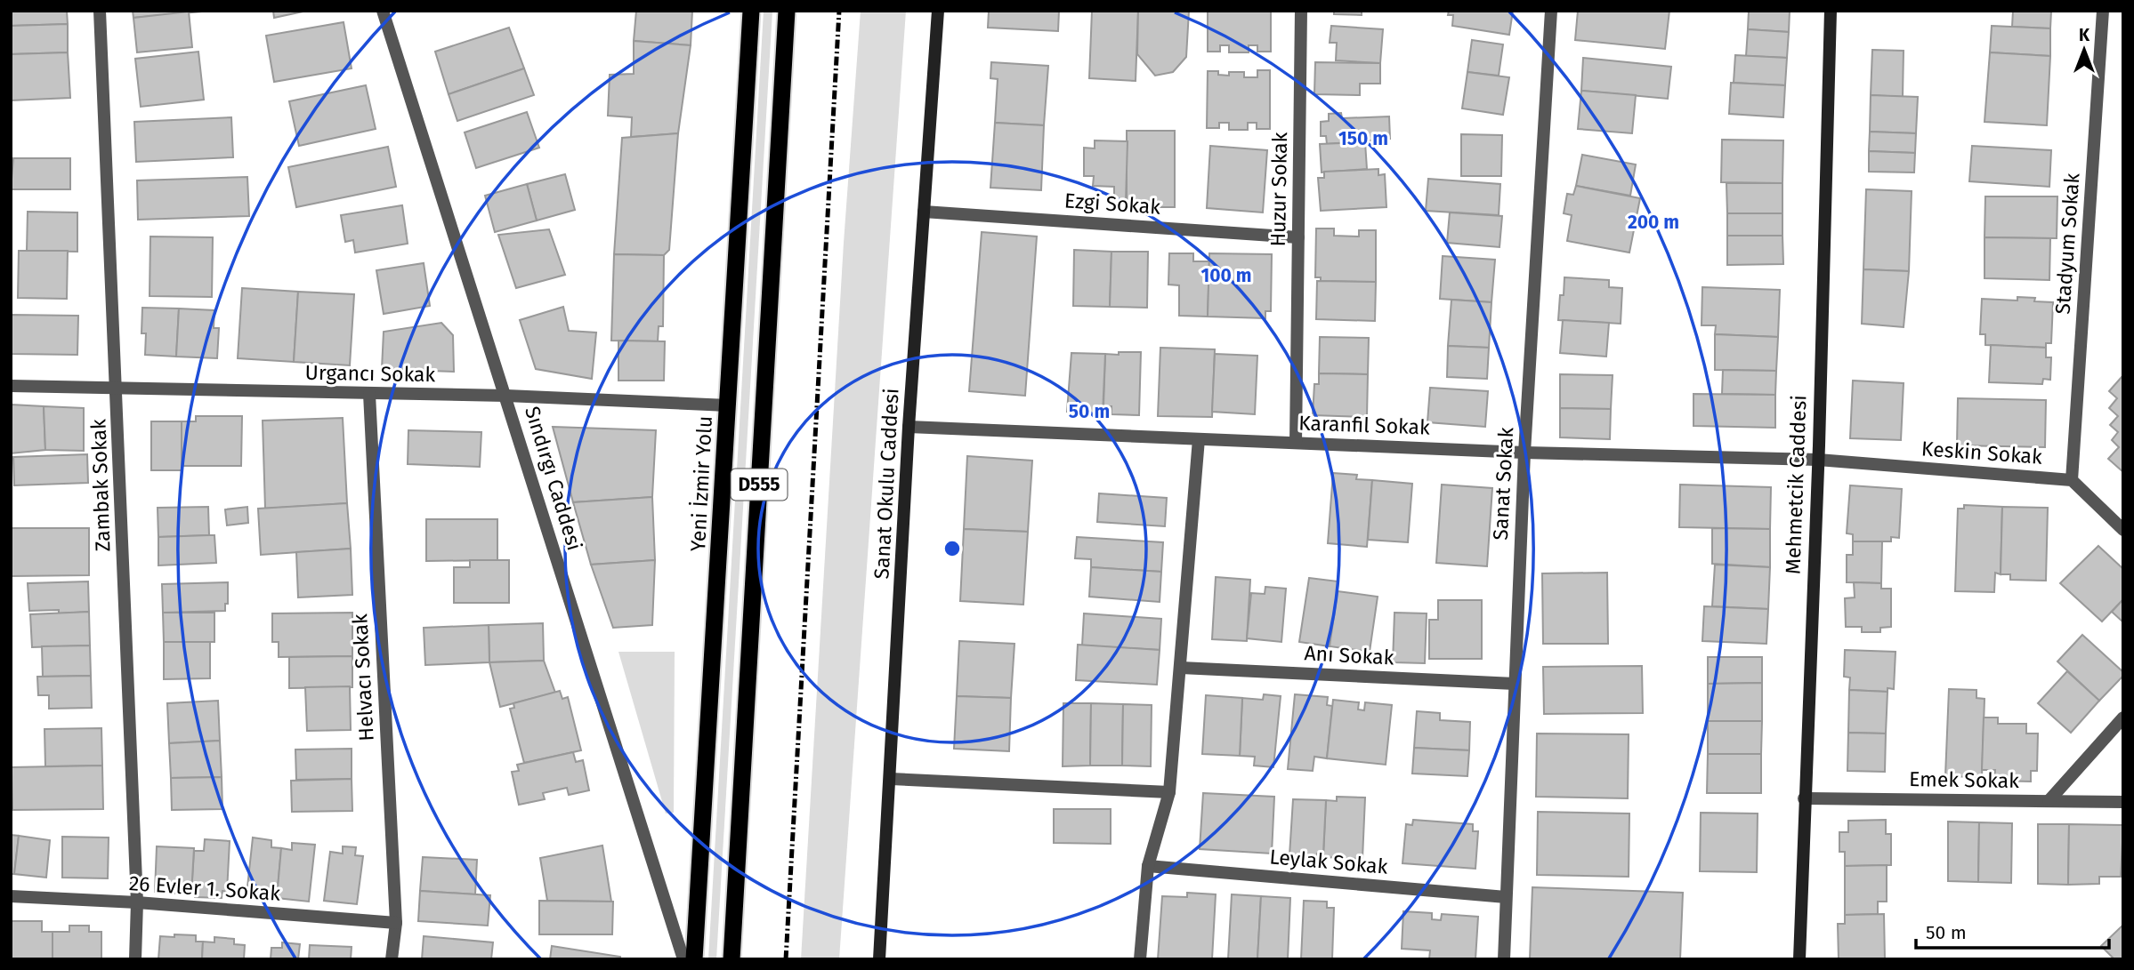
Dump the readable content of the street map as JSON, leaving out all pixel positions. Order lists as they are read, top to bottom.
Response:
{
  "streets": {
    "highway": ["Yeni İzmir Yolu", "D555"],
    "main road": ["Sanat Okulu Caddesi", "Mehmetcik Caddesi"],
    "street": [
      "Huzur Sokak",
      "Ezgi Sokak",
      "Stadyum Sokak",
      "Urgancı Sokak",
      "Karanfil Sokak",
      "Keskin Sokak",
      "Sındırgı Caddesi",
      "Sanat Sokak",
      "Zambak Sokak",
      "Anı Sokak",
      "Helvacı Sokak",
      "Emek Sokak",
      "Leylak Sokak",
      "26 Evler 1. Sokak"
    ]
  },
  "crossings": [
    ["Huzur Sokak", "Ezgi Sokak"],
    ["Huzur Sokak", "Karanfil Sokak"],
    ["Ezgi Sokak", "Sanat Okulu Caddesi"],
    ["Stadyum Sokak", "Keskin Sokak"],
    ["Urgancı Sokak", "Sındırgı Caddesi"],
    ["Urgancı Sokak", "Yeni İzmir Yolu"],
    ["Urgancı Sokak", "Zambak Sokak"],
    ["Urgancı Sokak", "Helvacı Sokak"],
    ["Karanfil Sokak", "Keskin Sokak"],
    ["Karanfil Sokak", "Sanat Okulu Caddesi"],
    ["Karanfil Sokak", "Sanat Sokak"],
    ["Karanfil Sokak", "Mehmetcik Caddesi"],
    ["Keskin Sokak", "Mehmetcik Caddesi"],
    ["Sanat Sokak", "Anı Sokak"],
    ["Sanat Sokak", "Leylak Sokak"],
    ["Mehmetcik Caddesi", "Emek Sokak"],
    ["Zambak Sokak", "26 Evler 1. Sokak"],
    ["Helvacı Sokak", "26 Evler 1. Sokak"]
  ],
  "scale_bar": "50 m",
  "north": "top",
  "rings": [
    "150 m",
    "200 m",
    "100 m",
    "50 m"
  ]
}
